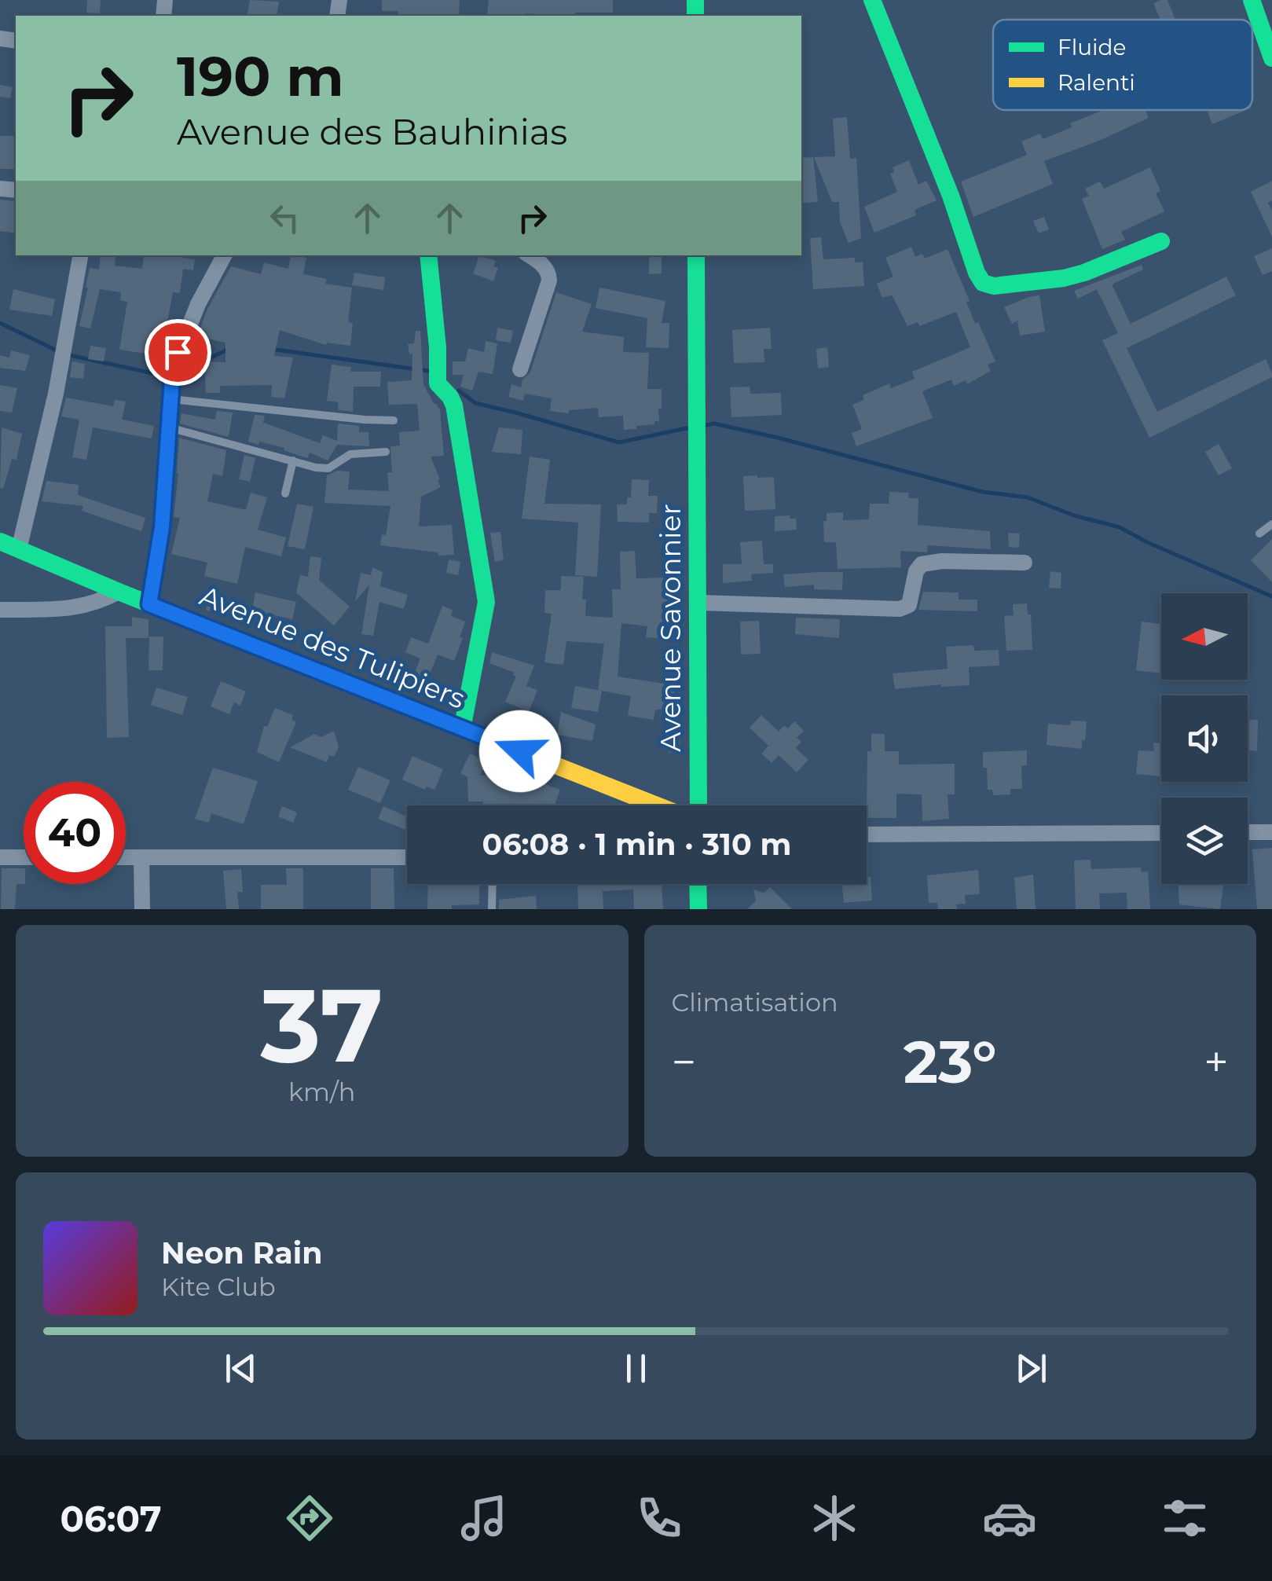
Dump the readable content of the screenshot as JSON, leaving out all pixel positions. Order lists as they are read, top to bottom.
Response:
{
  "streets": {
    "street": ["Avenue Savonnier", "Avenue des Tulipiers"]
  },
  "legend": ["Fluide", "Ralenti"],
  "north": "left",
  "page": {
    "turn": ["190 m", "Avenue des Bauhinias"],
    "limit": "40",
    "trip": "06:08 · 1 min · 310 m",
    "tile": [
      ["37", "km/h"],
      "Climatisation"
    ],
    "heat": ["−", "23°", "+"],
    "song": ["Neon Rain", "Kite Club"],
    "tabs": "06:07"
  }
}
